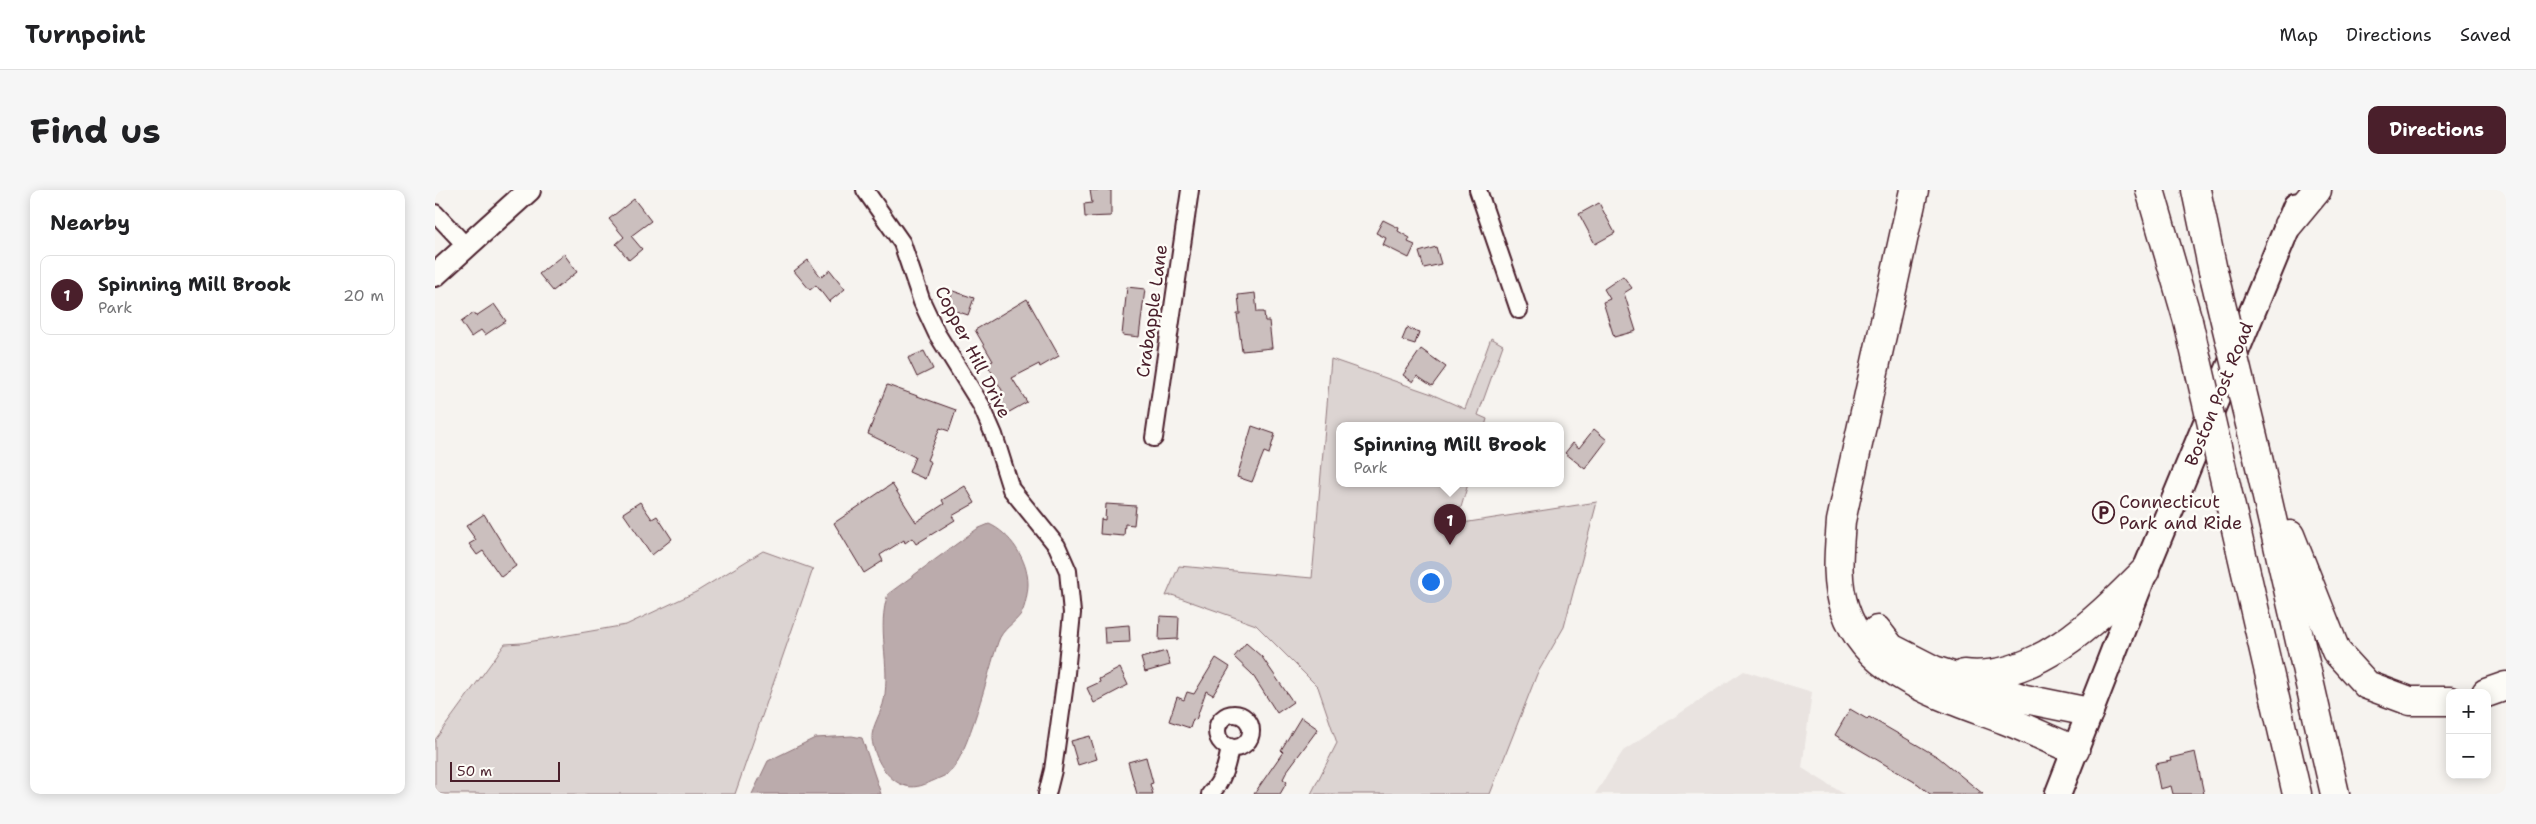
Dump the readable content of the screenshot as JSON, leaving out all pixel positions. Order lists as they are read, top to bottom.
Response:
{
  "streets": {
    "main road": ["Boston Post Road"],
    "street": ["Crabapple Lane", "Copper Hill Drive"]
  },
  "places": {
    "parking": ["Connecticut Park and Ride"]
  },
  "scale_bar": "50 m",
  "page": {
    "header": "Turnpoint",
    "nav": ["Map", "Directions", "Saved"],
    "buttons": "Directions",
    "title": "Find us",
    "heading": "Nearby",
    "list": [
      {
        "mark": "1",
        "name": "Spinning Mill Brook",
        "note": "Park",
        "value": "20 m"
      }
    ],
    "popup": ["Spinning Mill Brook", "Park"],
    "pins": "1",
    "map_buttons": ["+", "−"],
    "scale": "50 m"
  }
}
